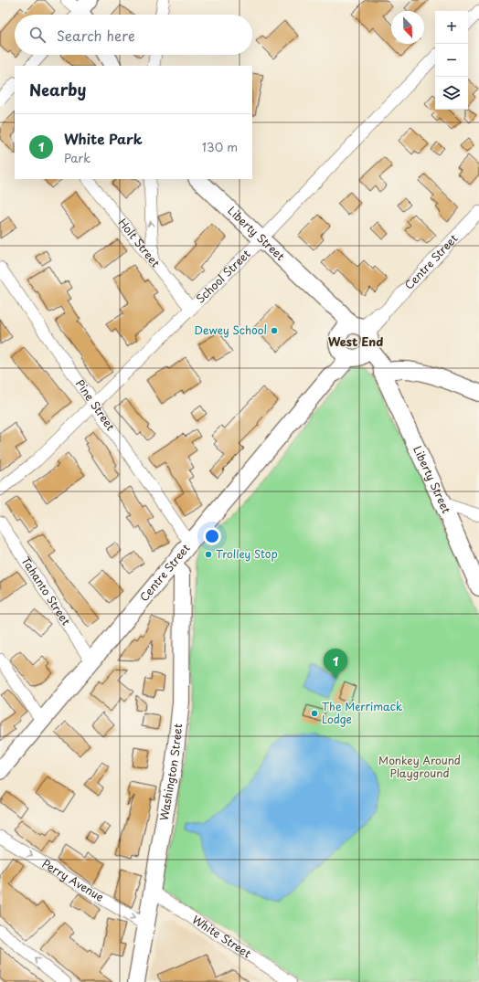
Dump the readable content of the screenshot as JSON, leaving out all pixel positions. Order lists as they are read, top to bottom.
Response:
{
  "streets": {
    "street": [
      "Liberty Street",
      "Holt Street",
      "Centre Street",
      "School Street",
      "Pine Street",
      "Tahanto Street",
      "Washington Street",
      "Perry Avenue",
      "White Street"
    ]
  },
  "crossings": [
    ["Liberty Street", "Centre Street"],
    ["Liberty Street", "School Street"],
    ["Holt Street", "School Street"],
    ["Centre Street", "Pine Street"],
    ["Centre Street", "Tahanto Street"],
    ["Centre Street", "Washington Street"],
    ["School Street", "Pine Street"],
    ["Washington Street", "Perry Avenue"],
    ["Washington Street", "White Street"]
  ],
  "districts": ["West End"],
  "parks": ["Monkey Around Playground"],
  "places": ["Dewey School", "Trolley Stop", "The Merrimack Lodge"],
  "north": "bottom right",
  "page": {
    "map_buttons": ["+", "−"],
    "search": "Search here",
    "heading": "Nearby",
    "list": [
      {
        "mark": "1",
        "name": "White Park",
        "note": "Park",
        "value": "130 m"
      }
    ],
    "pins": "1"
  }
}
